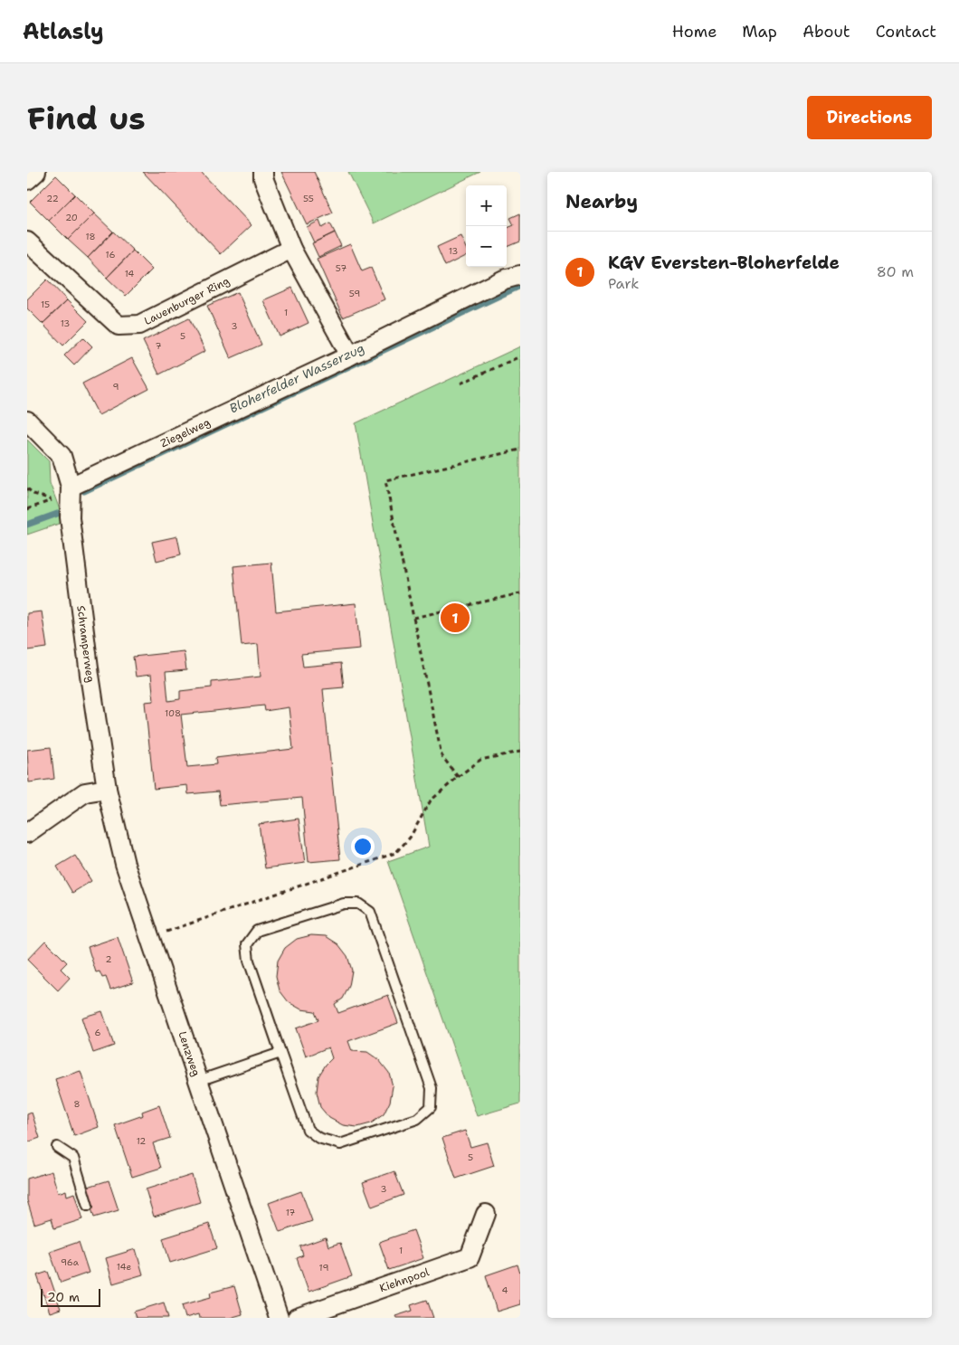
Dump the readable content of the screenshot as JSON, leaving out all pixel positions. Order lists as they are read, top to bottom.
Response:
{
  "streets": {
    "street": [
      "Lauenburger Ring",
      "Ziegelweg",
      "Schramperweg",
      "Lenzweg",
      "Kiehnpool"
    ]
  },
  "crossings": [
    ["Ziegelweg", "Schramperweg"],
    ["Schramperweg", "Lenzweg"]
  ],
  "water": ["Bloherfelder Wasserzug"],
  "house_numbers": [
    "22",
    "55",
    "20",
    "18",
    "13",
    "16",
    "57",
    "14",
    "59",
    "15",
    "1",
    "13",
    "3",
    "5",
    "7",
    "9",
    "108",
    "2",
    "6",
    "8",
    "12",
    "5",
    "3",
    "17",
    "1",
    "96a",
    "14e",
    "19",
    "4"
  ],
  "scale_bar": "20 m",
  "page": {
    "header": "Atlasly",
    "nav": [
      "Home",
      "Map",
      "About",
      "Contact"
    ],
    "buttons": "Directions",
    "title": "Find us",
    "heading": "Nearby",
    "map_buttons": ["+", "−"],
    "list": [
      {
        "mark": "1",
        "name": "KGV Eversten-Bloherfelde",
        "note": "Park",
        "value": "80 m"
      }
    ],
    "pins": "1",
    "scale": "20 m"
  }
}
